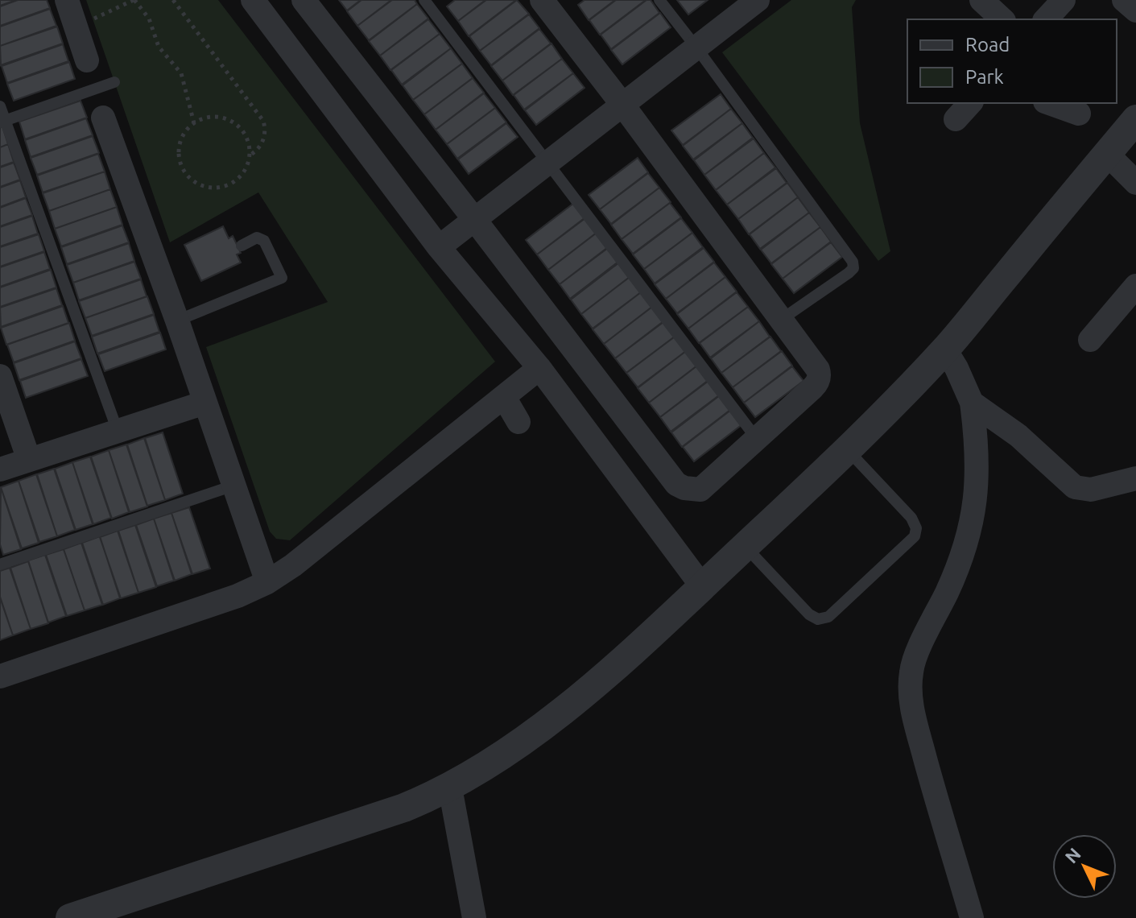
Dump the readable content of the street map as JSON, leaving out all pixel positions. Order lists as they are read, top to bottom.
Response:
{
  "legend": ["Road", "Park"],
  "north": "top left"
}
